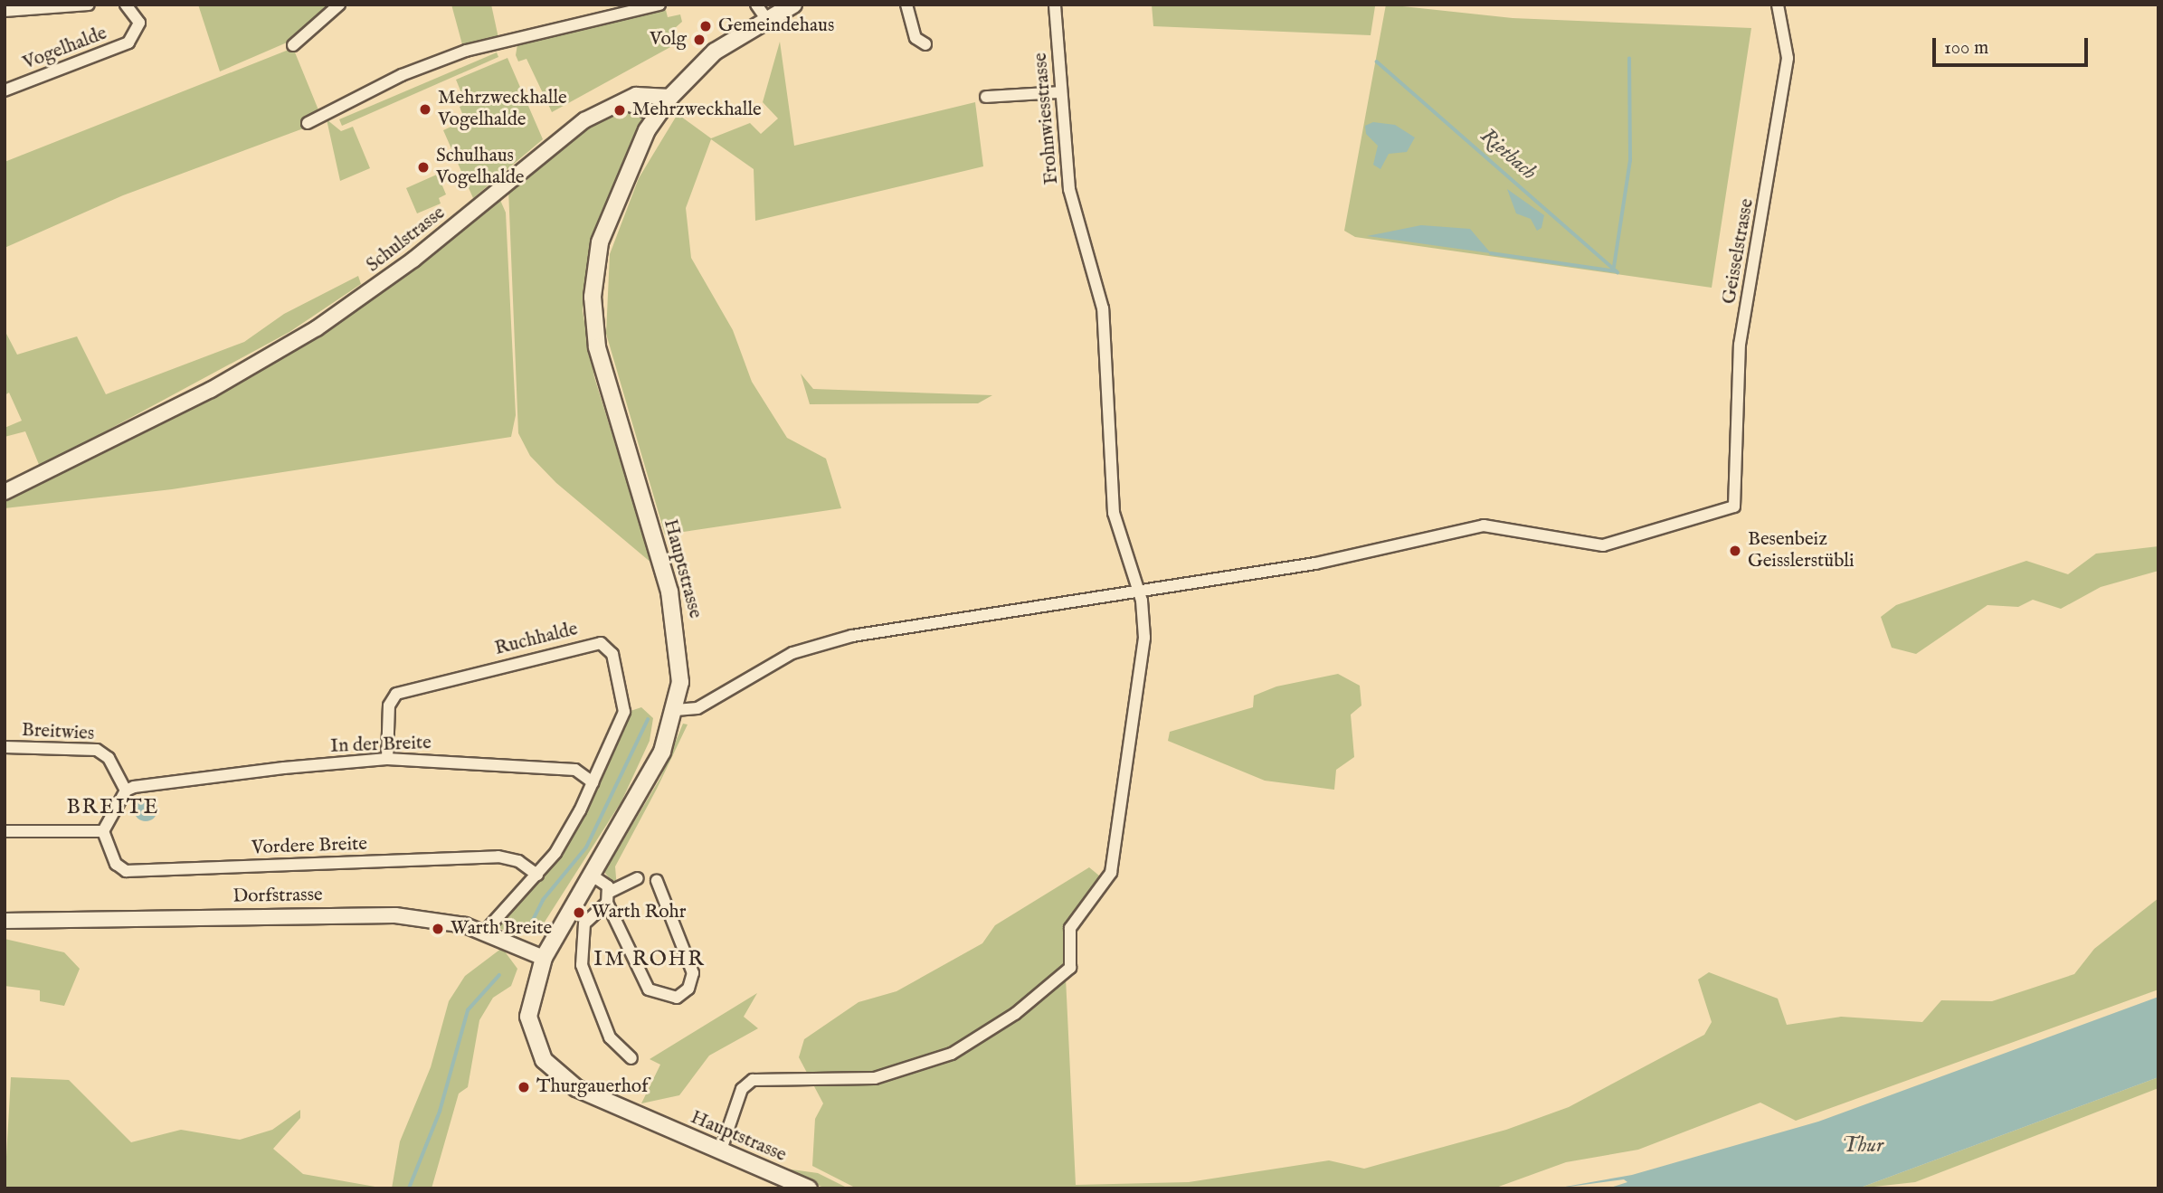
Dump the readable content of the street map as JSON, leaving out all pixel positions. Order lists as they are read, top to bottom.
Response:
{
  "streets": {
    "main road": ["Hauptstrasse"],
    "street": [
      "Vogelhalde",
      "Frohnwiesstrasse",
      "Schulstrasse",
      "Geisselstrasse",
      "Ruchhalde",
      "Breitwies",
      "In der Breite",
      "Vordere Breite",
      "Dorfstrasse"
    ]
  },
  "crossings": [
    ["Frohnwiesstrasse", "Geisselstrasse"],
    ["Frohnwiesstrasse", "Hauptstrasse"],
    ["Schulstrasse", "Hauptstrasse"],
    ["Hauptstrasse", "Dorfstrasse"],
    ["Ruchhalde", "In der Breite"],
    ["Breitwies", "In der Breite"]
  ],
  "districts": ["BREITE", "IM ROHR"],
  "water": ["Rietbach", "Thur"],
  "places": [
    "Gemeindehaus",
    "Volg",
    "Mehrzweckhalle Vogelhalde",
    "Mehrzweckhalle",
    "Schulhaus Vogelhalde",
    "Besenbeiz Geisslerstübli",
    "Warth Rohr",
    "Warth Breite",
    "Thurgauerhof"
  ],
  "scale_bar": "100 m"
}
